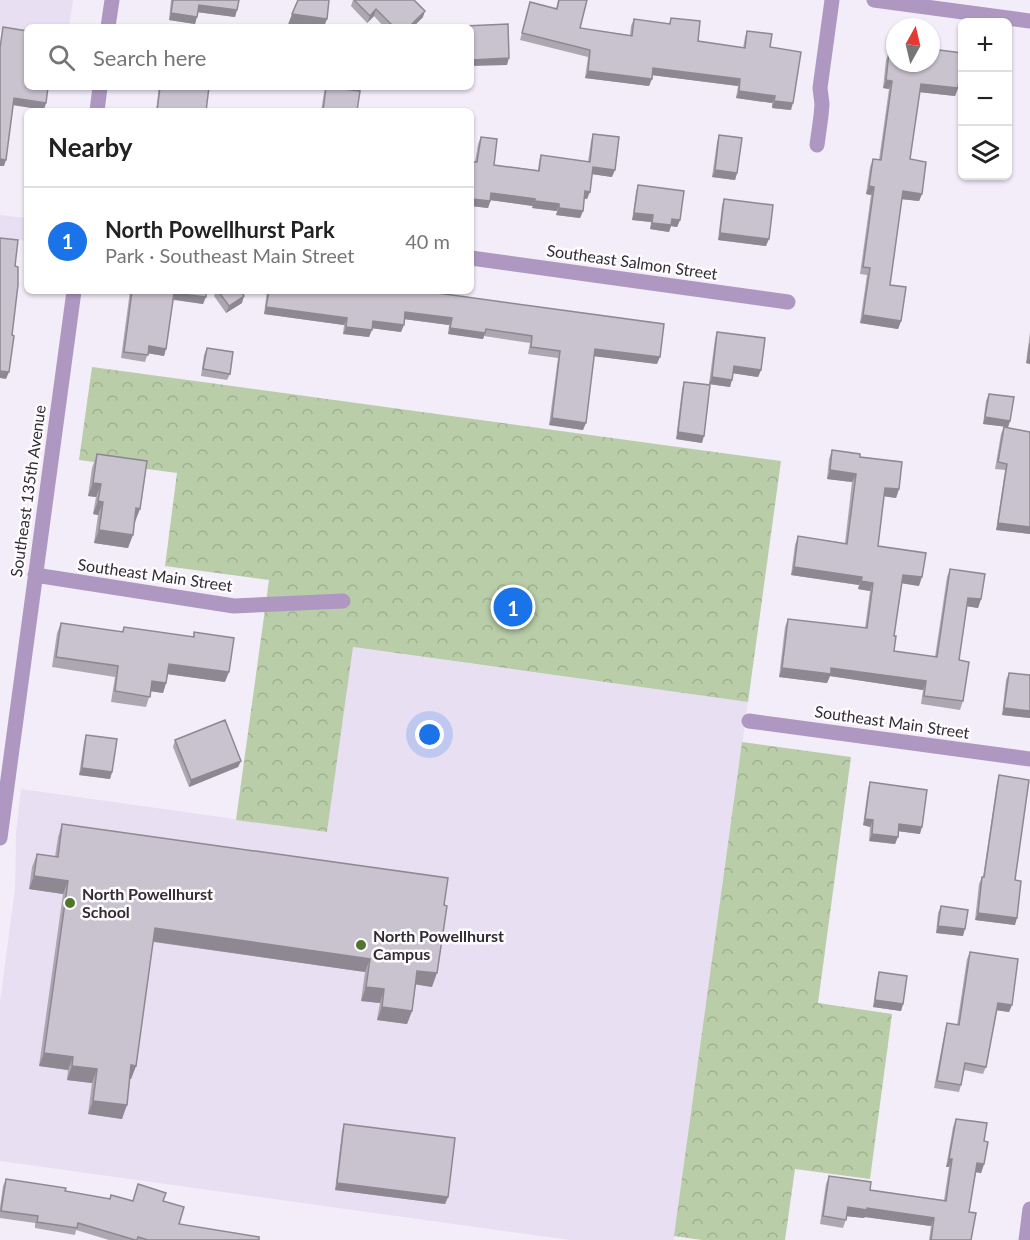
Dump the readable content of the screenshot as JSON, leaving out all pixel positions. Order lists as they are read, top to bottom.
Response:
{
  "streets": {
    "street": ["Southeast Salmon Street", "Southeast 135th Avenue", "Southeast Main Street"]
  },
  "crossings": [
    ["Southeast 135th Avenue", "Southeast Main Street"]
  ],
  "places": ["North Powellhurst School", "North Powellhurst Campus"],
  "north": "top",
  "page": {
    "map_buttons": ["+", "−"],
    "search": "Search here",
    "heading": "Nearby",
    "list": [
      {
        "mark": "1",
        "name": "North Powellhurst Park",
        "note": "Park · Southeast Main Street",
        "value": "40 m"
      }
    ],
    "pins": "1"
  }
}
